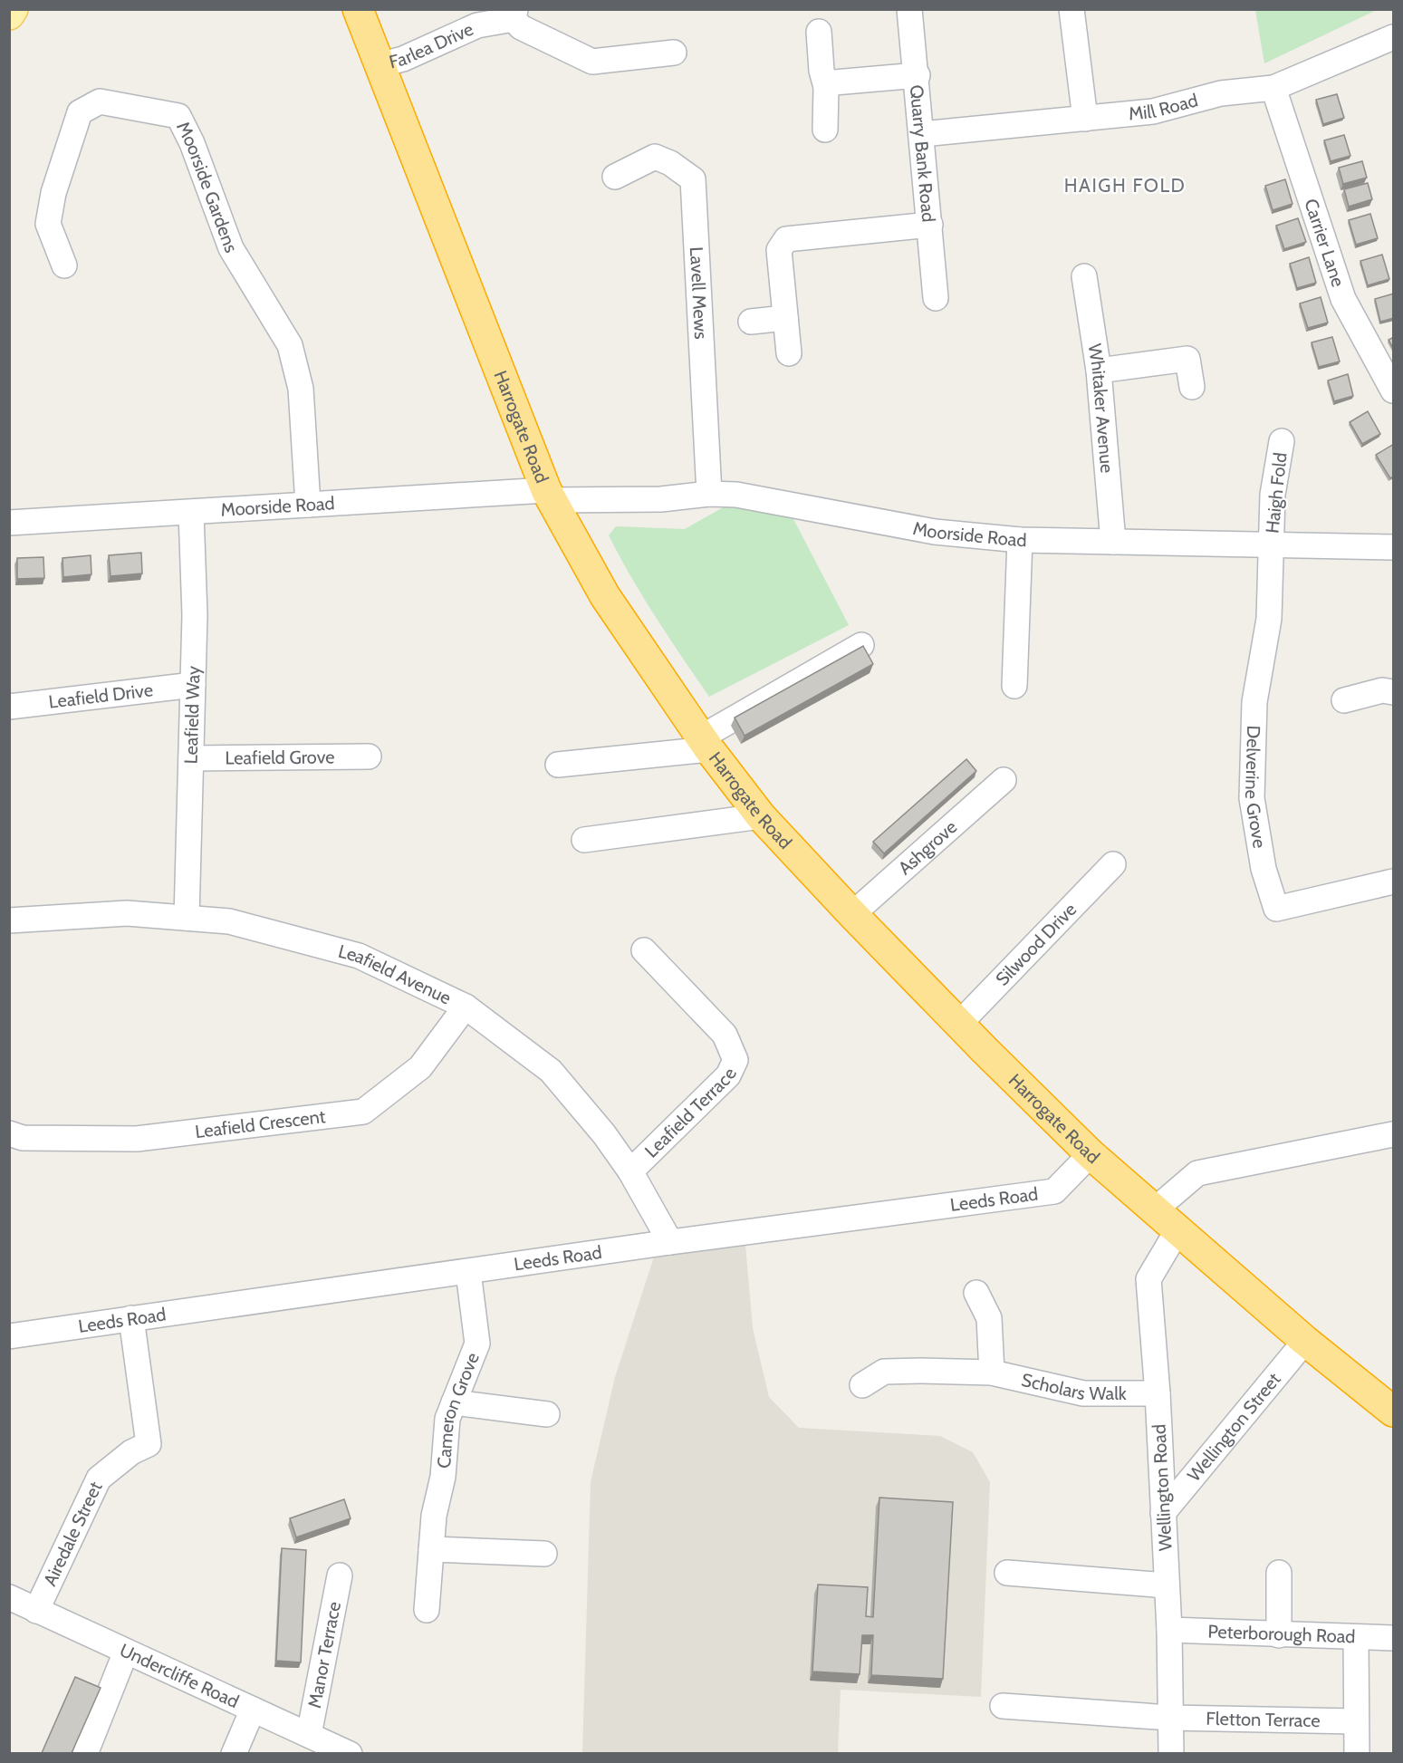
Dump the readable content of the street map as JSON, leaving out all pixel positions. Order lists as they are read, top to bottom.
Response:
{
  "streets": {
    "highway": ["Harrogate Road"],
    "street": [
      "Farlea Drive",
      "Mill Road",
      "Quarry Bank Road",
      "Moorside Gardens",
      "Carrier Lane",
      "Lavell Mews",
      "Whitaker Avenue",
      "Haigh Fold",
      "Moorside Road",
      "Leafield Drive",
      "Leafield Way",
      "Leafield Grove",
      "Delverine Grove",
      "Ashgrove",
      "Silwood Drive",
      "Leafield Avenue",
      "Leafield Terrace",
      "Leafield Crescent",
      "Leeds Road",
      "Scholars Walk",
      "Cameron Grove",
      "Wellington Street",
      "Wellington Road",
      "Airedale Street",
      "Peterborough Road",
      "Manor Terrace",
      "Undercliffe Road",
      "Fletton Terrace"
    ]
  },
  "crossings": [
    ["Farlea Drive", "Harrogate Road"],
    ["Mill Road", "Quarry Bank Road"],
    ["Mill Road", "Carrier Lane"],
    ["Moorside Gardens", "Moorside Road"],
    ["Lavell Mews", "Moorside Road"],
    ["Whitaker Avenue", "Moorside Road"],
    ["Harrogate Road", "Moorside Road"],
    ["Harrogate Road", "Ashgrove"],
    ["Harrogate Road", "Silwood Drive"],
    ["Harrogate Road", "Leeds Road"],
    ["Harrogate Road", "Wellington Street"],
    ["Harrogate Road", "Wellington Road"],
    ["Haigh Fold", "Moorside Road"],
    ["Haigh Fold", "Delverine Grove"],
    ["Moorside Road", "Leafield Way"],
    ["Moorside Road", "Delverine Grove"],
    ["Leafield Drive", "Leafield Way"],
    ["Leafield Way", "Leafield Grove"],
    ["Leafield Way", "Leafield Avenue"],
    ["Leafield Avenue", "Leafield Terrace"],
    ["Leafield Avenue", "Leafield Crescent"],
    ["Leafield Avenue", "Leeds Road"],
    ["Leeds Road", "Cameron Grove"],
    ["Leeds Road", "Airedale Street"],
    ["Scholars Walk", "Wellington Road"],
    ["Wellington Street", "Wellington Road"],
    ["Wellington Road", "Peterborough Road"],
    ["Wellington Road", "Fletton Terrace"],
    ["Airedale Street", "Undercliffe Road"],
    ["Manor Terrace", "Undercliffe Road"]
  ],
  "districts": ["HAIGH FOLD"]
}
